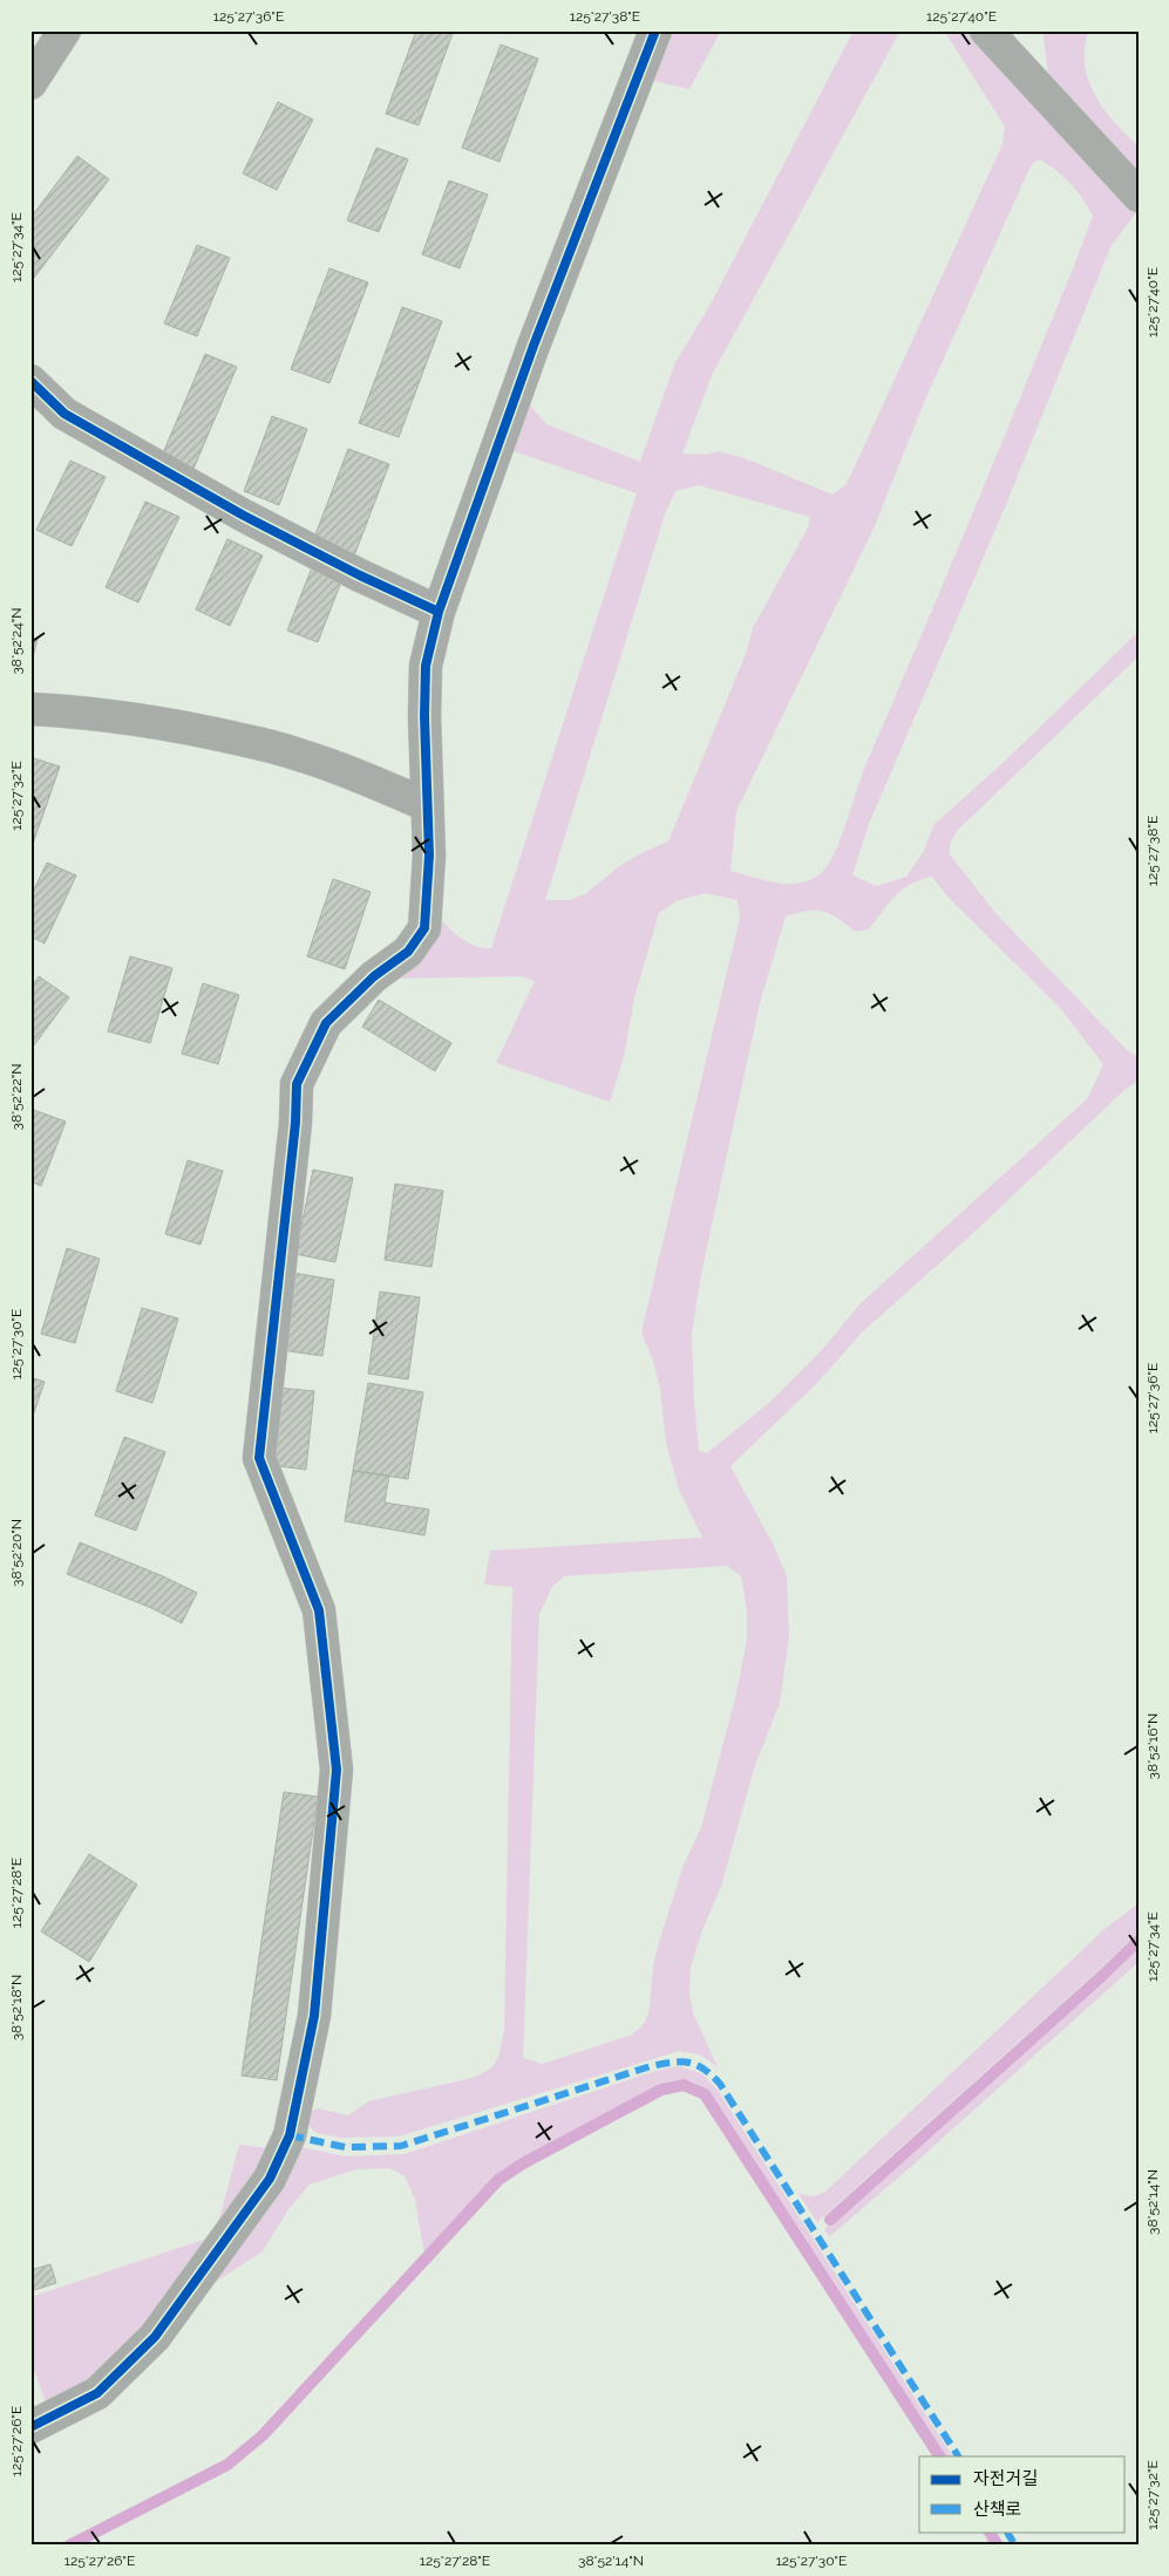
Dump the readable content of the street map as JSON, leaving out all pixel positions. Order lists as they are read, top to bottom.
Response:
{
  "legend": ["자전거길", "산책로"],
  "coordinates": [
    "125°27'36\"E",
    "125°27'38\"E",
    "125°27'40\"E",
    "125°27'34\"E",
    "38°52'24\"N",
    "125°27'32\"E",
    "38°52'22\"N",
    "125°27'30\"E",
    "38°52'20\"N",
    "38°52'16\"N",
    "125°27'28\"E",
    "38°52'18\"N",
    "38°52'14\"N",
    "125°27'26\"E"
  ]
}
